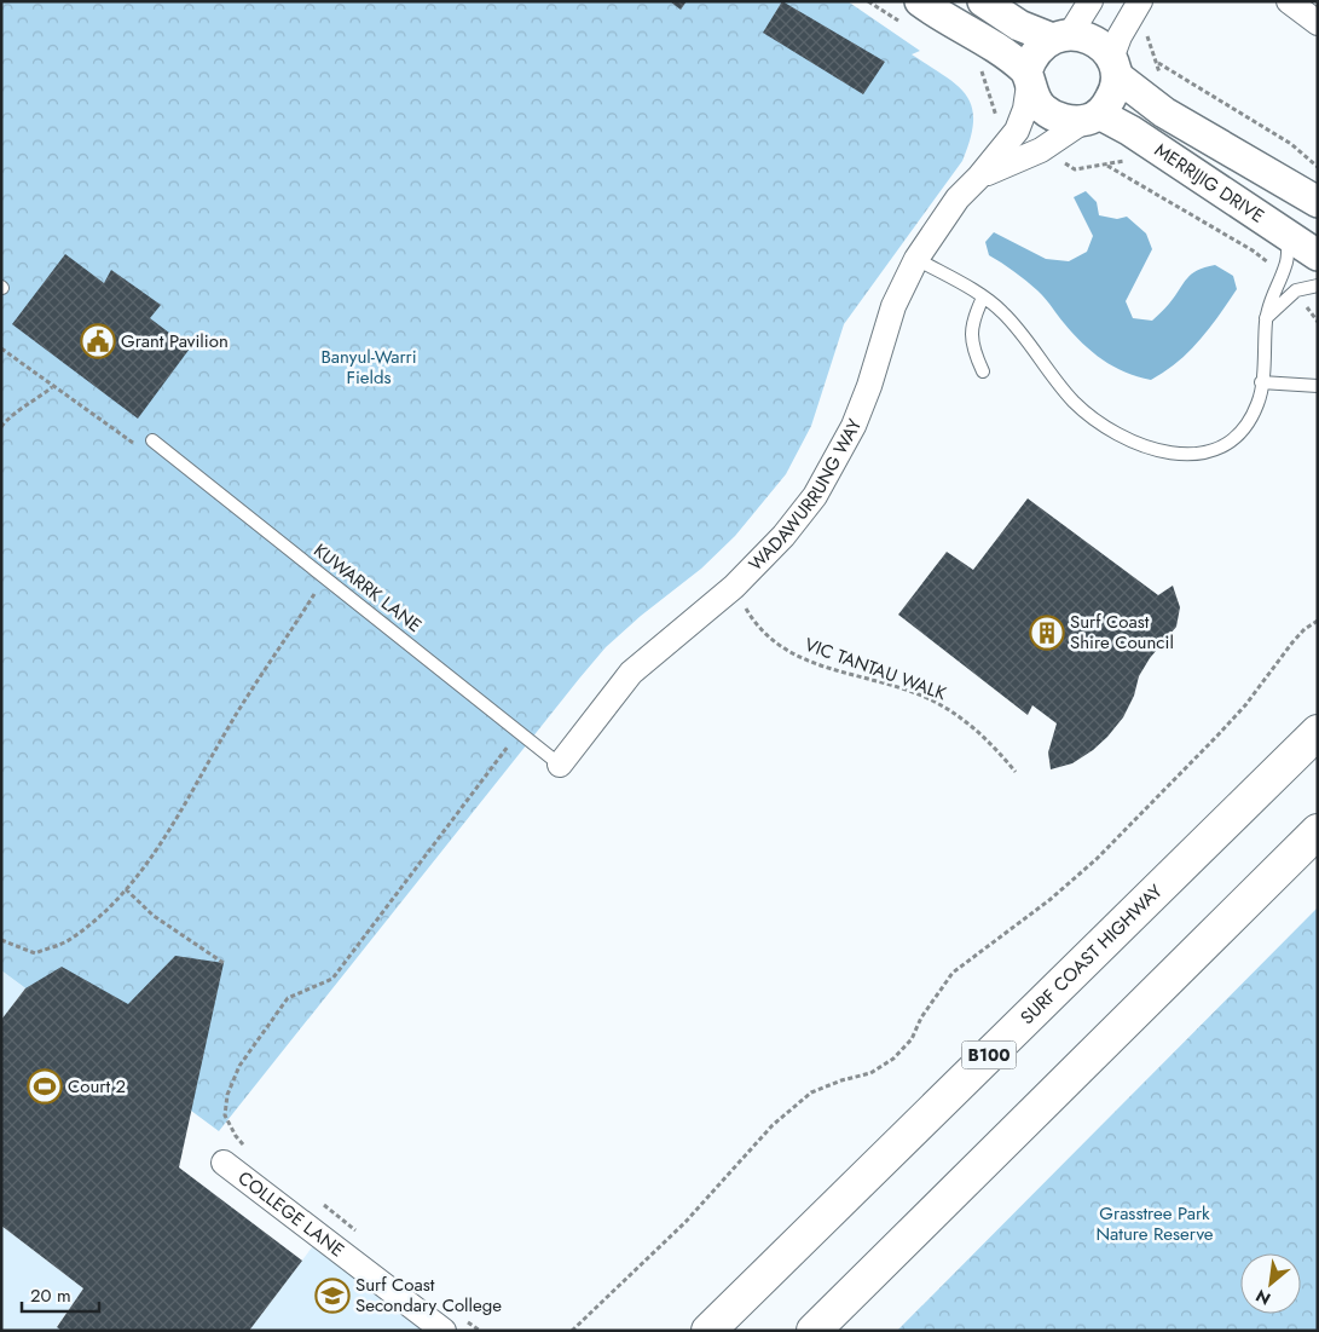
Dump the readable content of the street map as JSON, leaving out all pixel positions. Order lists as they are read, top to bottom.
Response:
{
  "streets": {
    "main road": ["SURF COAST HIGHWAY", "B100"],
    "street": ["MERRIJIG DRIVE", "WADAWURRUNG WAY", "COLLEGE LANE"],
    "lane": ["KUWARRK LANE"],
    "path": ["VIC TANTAU WALK"]
  },
  "crossings": [
    ["MERRIJIG DRIVE", "WADAWURRUNG WAY"],
    ["WADAWURRUNG WAY", "KUWARRK LANE"],
    ["WADAWURRUNG WAY", "VIC TANTAU WALK"]
  ],
  "parks": ["Banyul-Warri Fields", "Grasstree Park Nature Reserve"],
  "places": {
    "public building": ["Grant Pavilion"],
    "building": ["Surf Coast Shire Council"],
    "sports": ["Court 2"],
    "school or university": ["Surf Coast Secondary College"]
  },
  "scale_bar": "20 m",
  "north": "bottom left"
}
